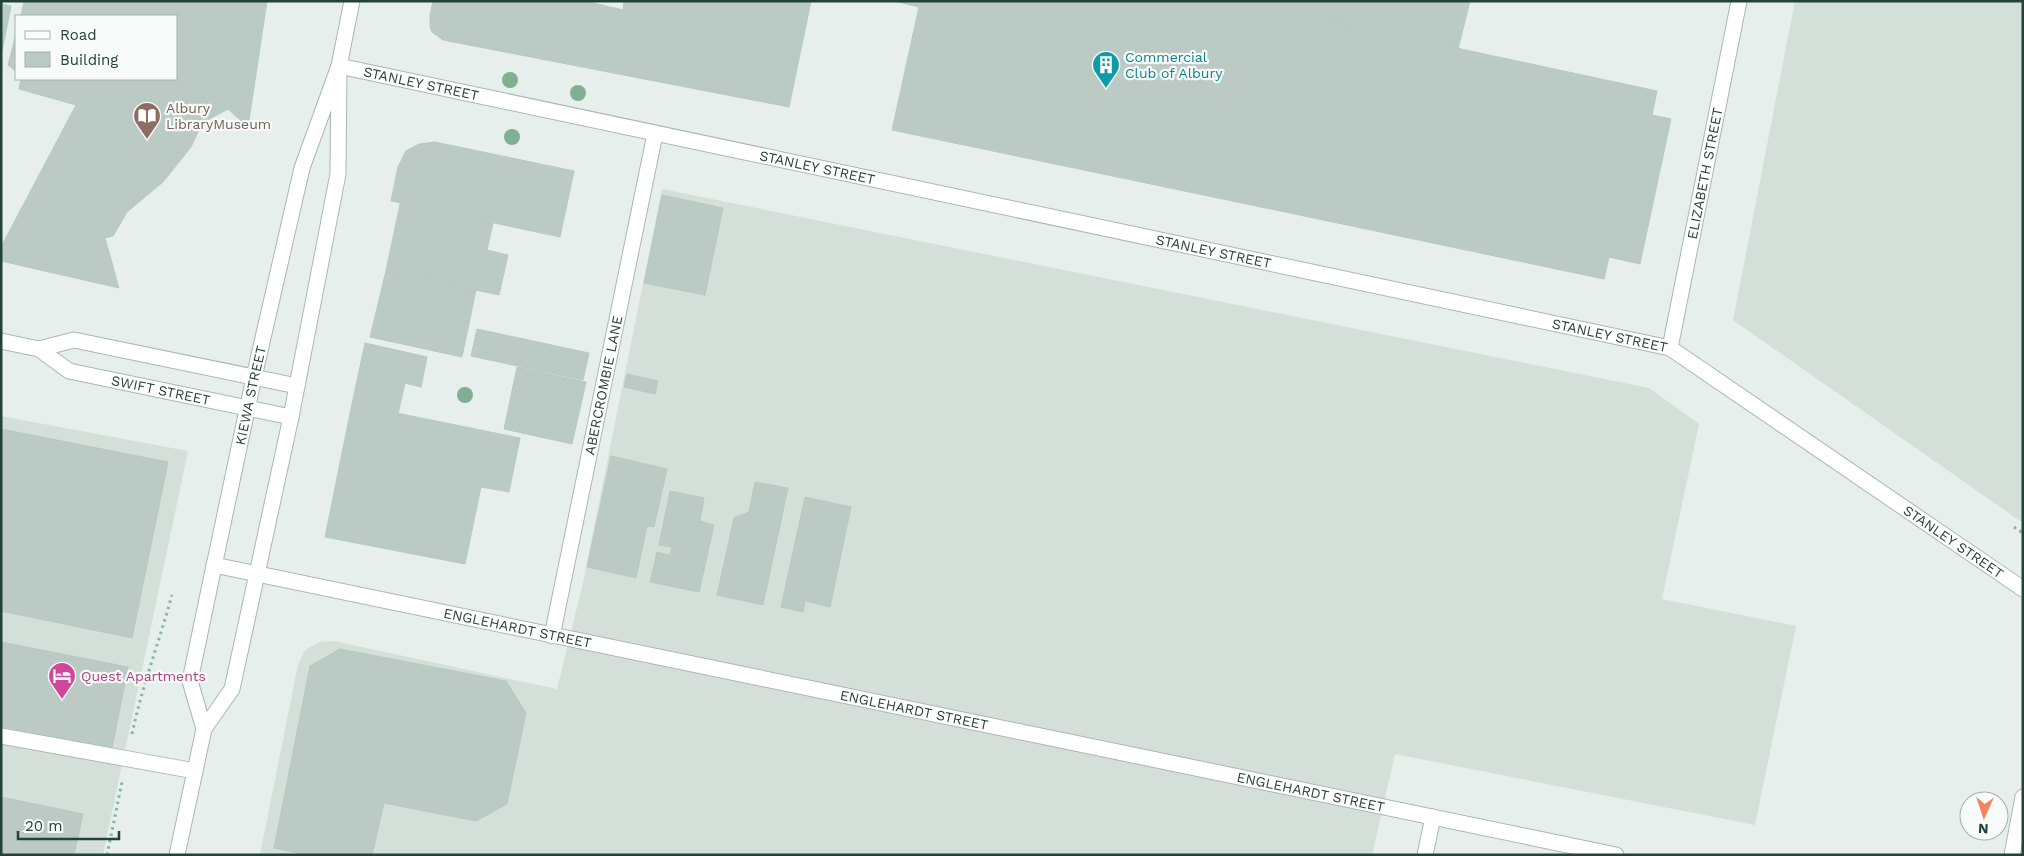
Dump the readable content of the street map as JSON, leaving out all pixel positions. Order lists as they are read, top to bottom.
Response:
{
  "streets": {
    "street": [
      "STANLEY STREET",
      "ELIZABETH STREET",
      "ABERCROMBIE LANE",
      "SWIFT STREET",
      "KIEWA STREET",
      "ENGLEHARDT STREET"
    ]
  },
  "crossings": [
    ["STANLEY STREET", "ELIZABETH STREET"],
    ["STANLEY STREET", "ABERCROMBIE LANE"],
    ["STANLEY STREET", "KIEWA STREET"],
    ["ABERCROMBIE LANE", "ENGLEHARDT STREET"],
    ["SWIFT STREET", "KIEWA STREET"],
    ["KIEWA STREET", "ENGLEHARDT STREET"]
  ],
  "places": {
    "building": ["Commercial Club of Albury"],
    "library": ["Albury LibraryMuseum"],
    "hotel": ["Quest Apartments"]
  },
  "legend": ["Road", "Building"],
  "scale_bar": "20 m",
  "north": "bottom"
}
